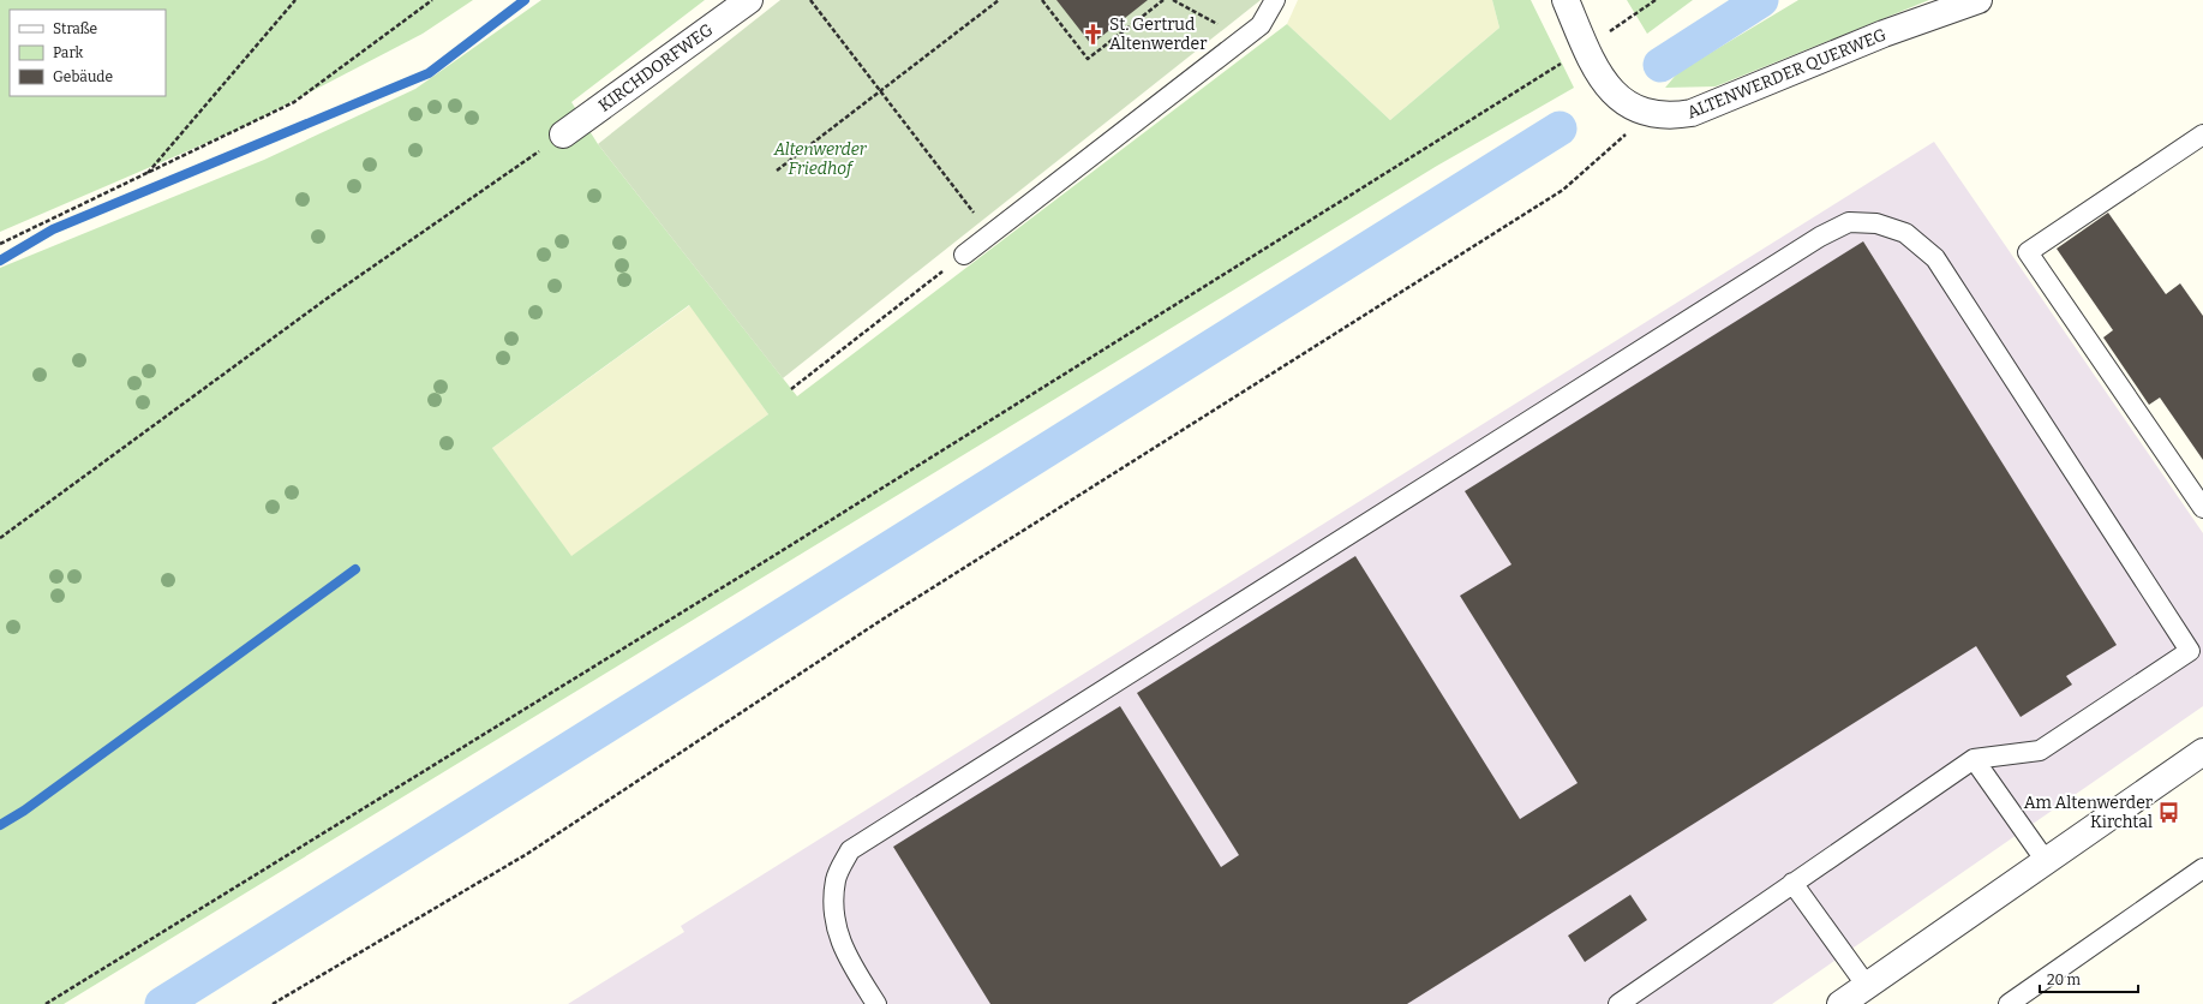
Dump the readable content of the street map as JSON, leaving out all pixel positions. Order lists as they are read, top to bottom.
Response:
{
  "streets": {
    "street": ["KIRCHDORFWEG", "ALTENWERDER QUERWEG"]
  },
  "parks": ["Altenwerder Friedhof"],
  "places": {
    "church": ["St. Gertrud Altenwerder"],
    "bus stop": ["Am Altenwerder Kirchtal"]
  },
  "legend": ["Straße", "Park", "Gebäude"],
  "scale_bar": "20 m"
}
